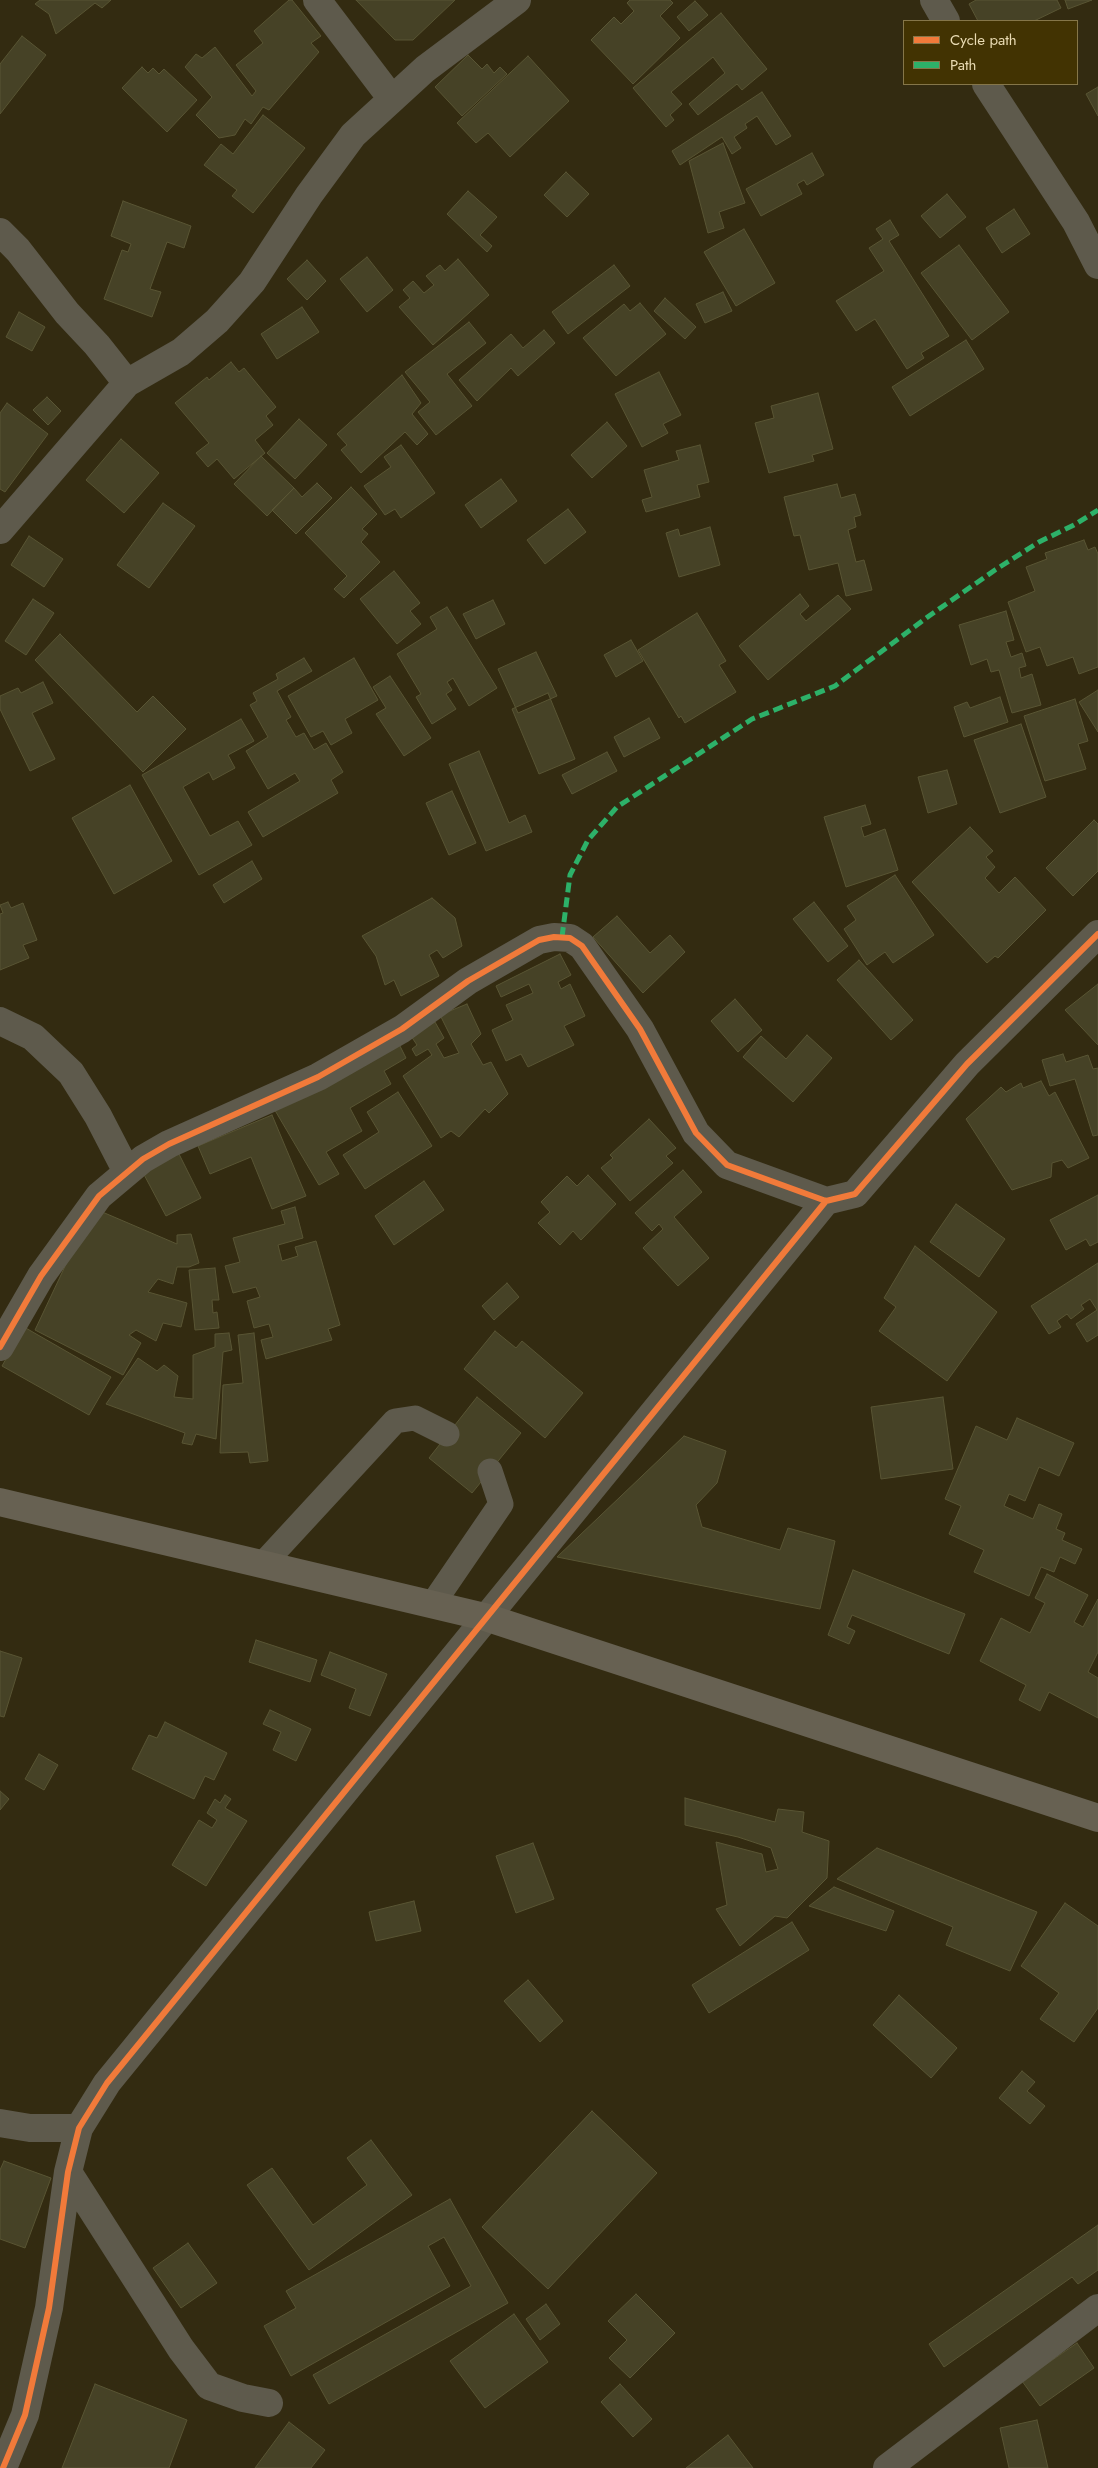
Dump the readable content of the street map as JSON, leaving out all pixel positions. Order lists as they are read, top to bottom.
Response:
{
  "legend": ["Cycle path", "Path"]
}
